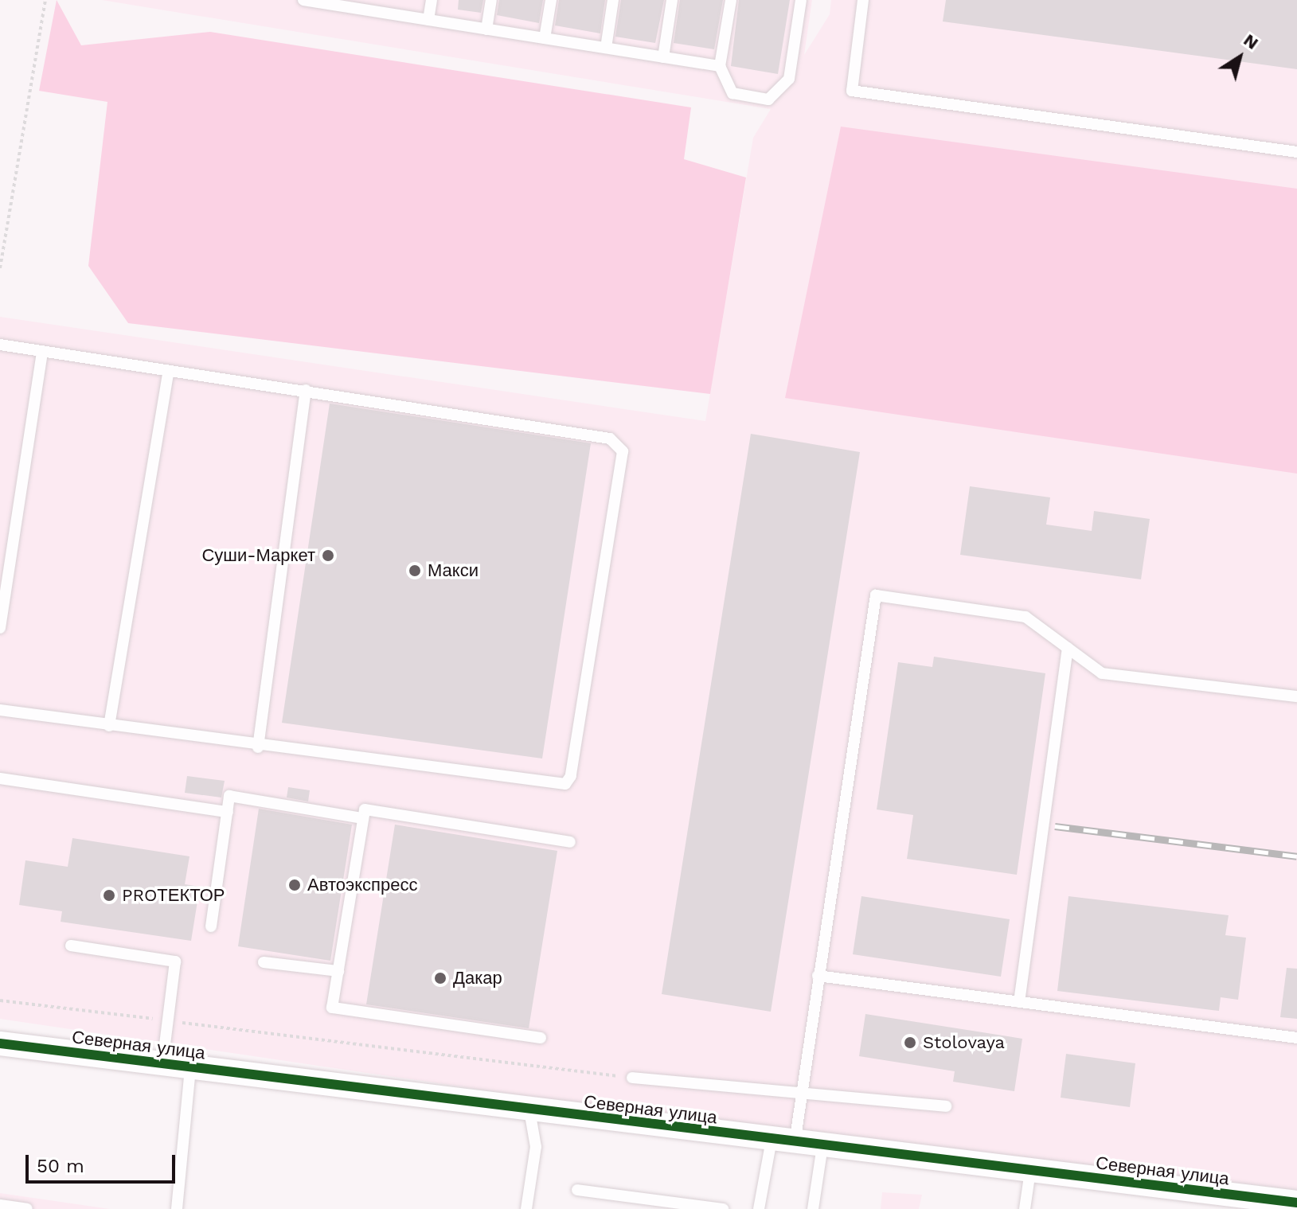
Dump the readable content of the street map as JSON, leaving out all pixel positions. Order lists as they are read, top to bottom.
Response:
{
  "streets": {
    "street": ["Северная улица"]
  },
  "places": [
    "Суши-Маркет",
    "Макси",
    "Автоэкспресс",
    "PROТЕКТОР",
    "Дакар",
    "Stolovaya"
  ],
  "scale_bar": "50 m",
  "north": "top right"
}
